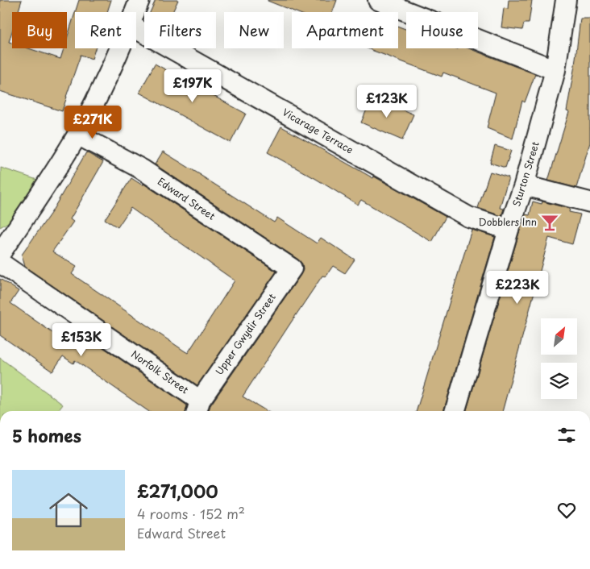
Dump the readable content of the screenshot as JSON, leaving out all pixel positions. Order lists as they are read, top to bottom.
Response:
{
  "streets": {
    "street": [
      "Vicarage Terrace",
      "Sturton Street",
      "Edward Street",
      "Upper Gwydir Street",
      "Norfolk Street"
    ]
  },
  "crossings": [
    ["Vicarage Terrace", "Sturton Street"],
    ["Edward Street", "Upper Gwydir Street"],
    ["Upper Gwydir Street", "Norfolk Street"]
  ],
  "places": {
    "bar": ["Dobblers Inn"]
  },
  "north": "top right",
  "page": {
    "chip": [
      "Buy",
      "Rent",
      "Filters",
      "New",
      "Apartment",
      "House"
    ],
    "price": [
      "£197K",
      "£123K",
      "£271K",
      "£223K",
      "£153K"
    ],
    "heading": "5 homes",
    "list": [
      {
        "name": "£271,000",
        "note": "4 rooms · 152 m² · Edward Street"
      }
    ]
  }
}
